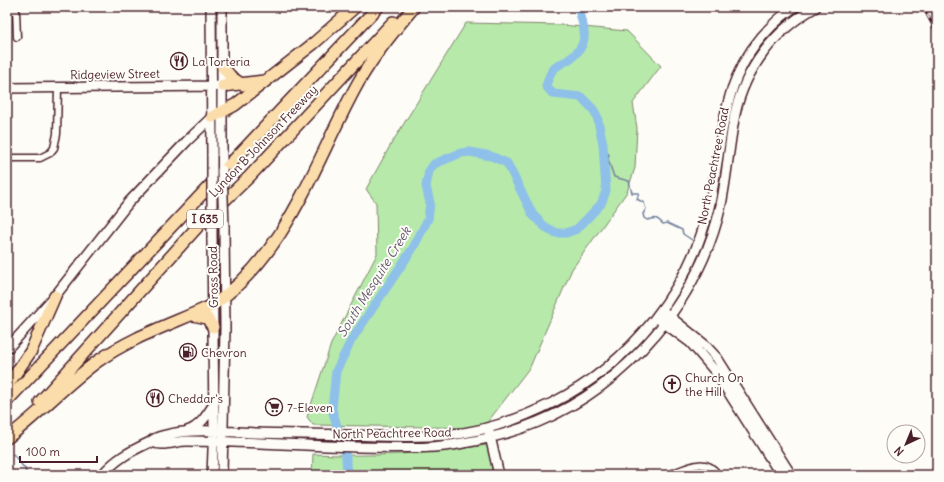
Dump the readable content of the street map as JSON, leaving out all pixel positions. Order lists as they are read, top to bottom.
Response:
{
  "streets": {
    "highway": ["Lyndon B Johnson Freeway", "I 635"],
    "main road": ["Ridgeview Street", "North Peachtree Road", "Gross Road"]
  },
  "crossings": [
    ["Ridgeview Street", "Gross Road"],
    ["North Peachtree Road", "Gross Road"]
  ],
  "water": ["South Mesquite Creek"],
  "places": {
    "restaurant": ["La Torteria", "Cheddar's"],
    "fuel station": ["Chevron"],
    "church": ["Church On the Hill"],
    "supermarket": ["7-Eleven"]
  },
  "scale_bar": "100 m",
  "north": "bottom left"
}
